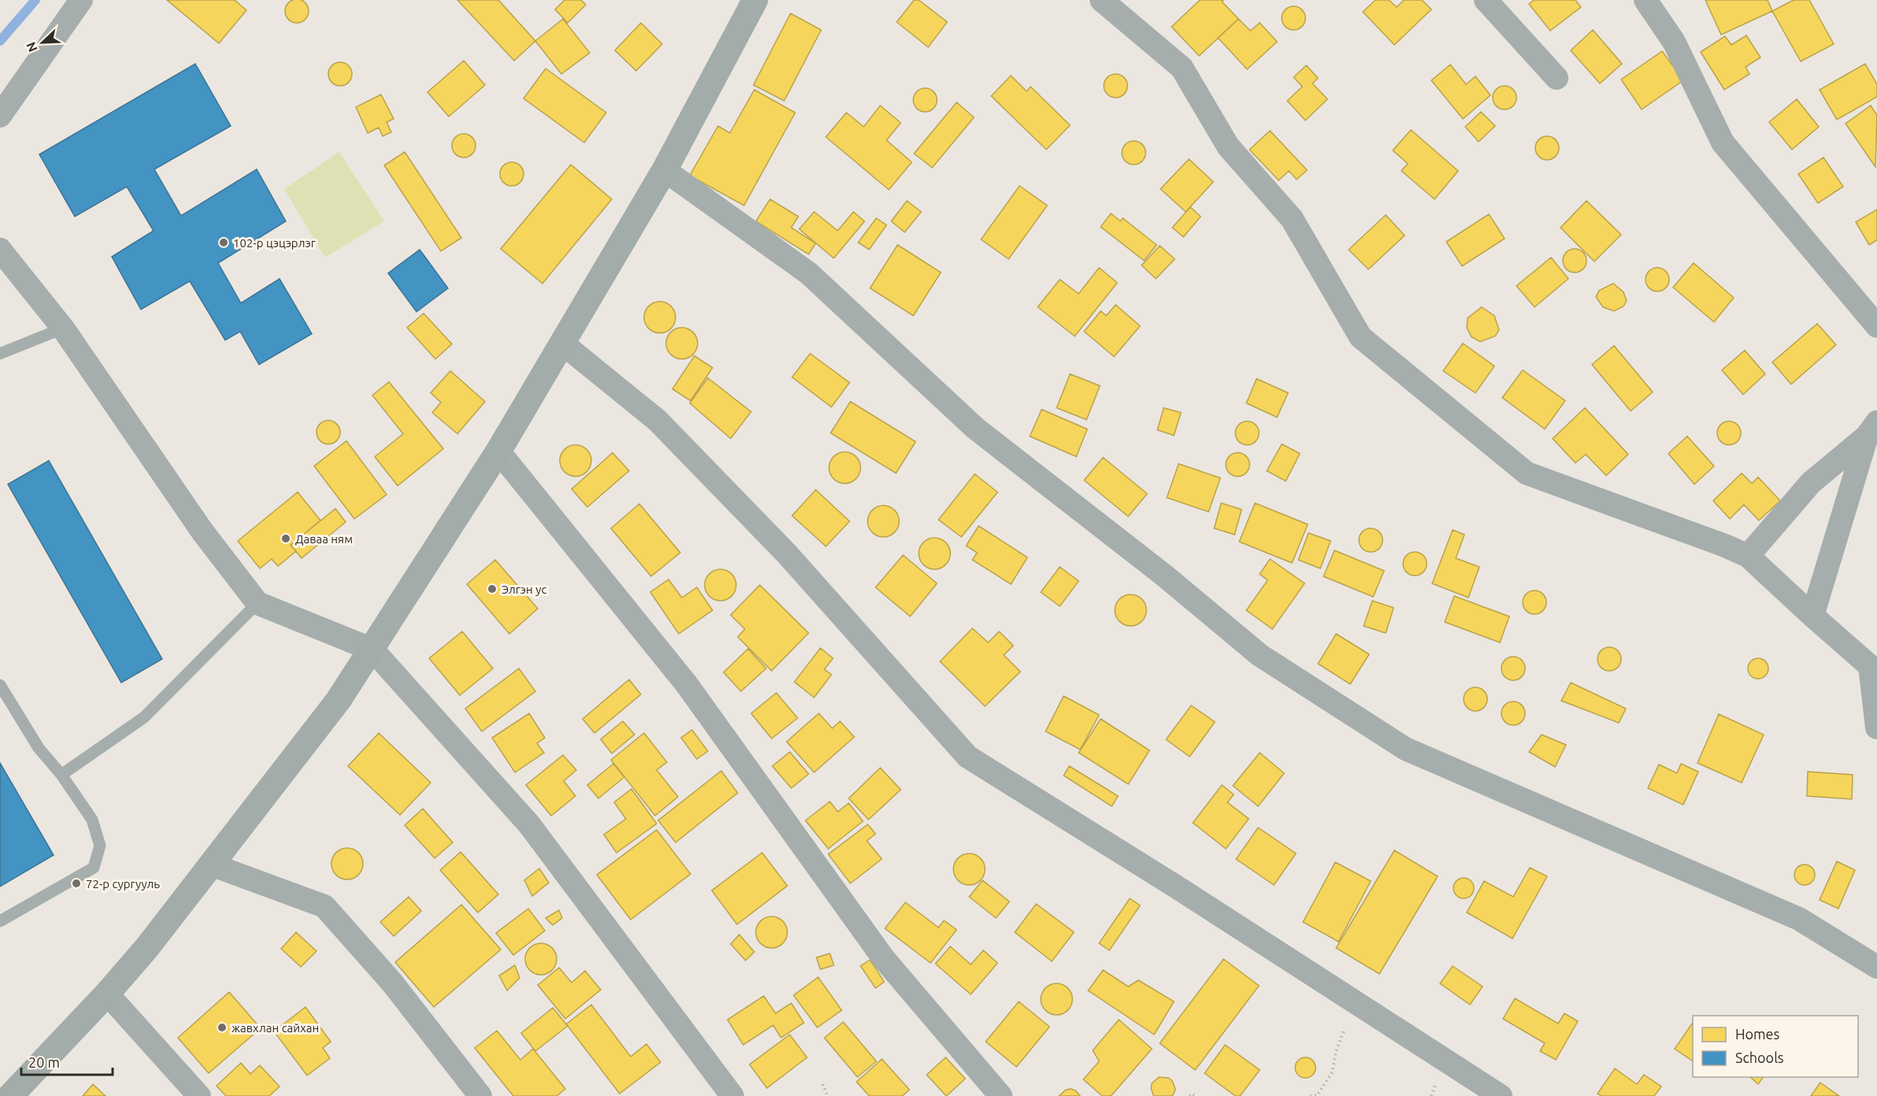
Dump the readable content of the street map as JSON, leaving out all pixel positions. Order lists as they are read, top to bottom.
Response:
{
  "places": [
    "102-р цэцэрлэг",
    "Даваа ням",
    "Элгэн ус",
    "72-р сургууль",
    "жавхлан сайхан"
  ],
  "legend": ["Homes", "Schools"],
  "scale_bar": "20 m",
  "north": "bottom left"
}
